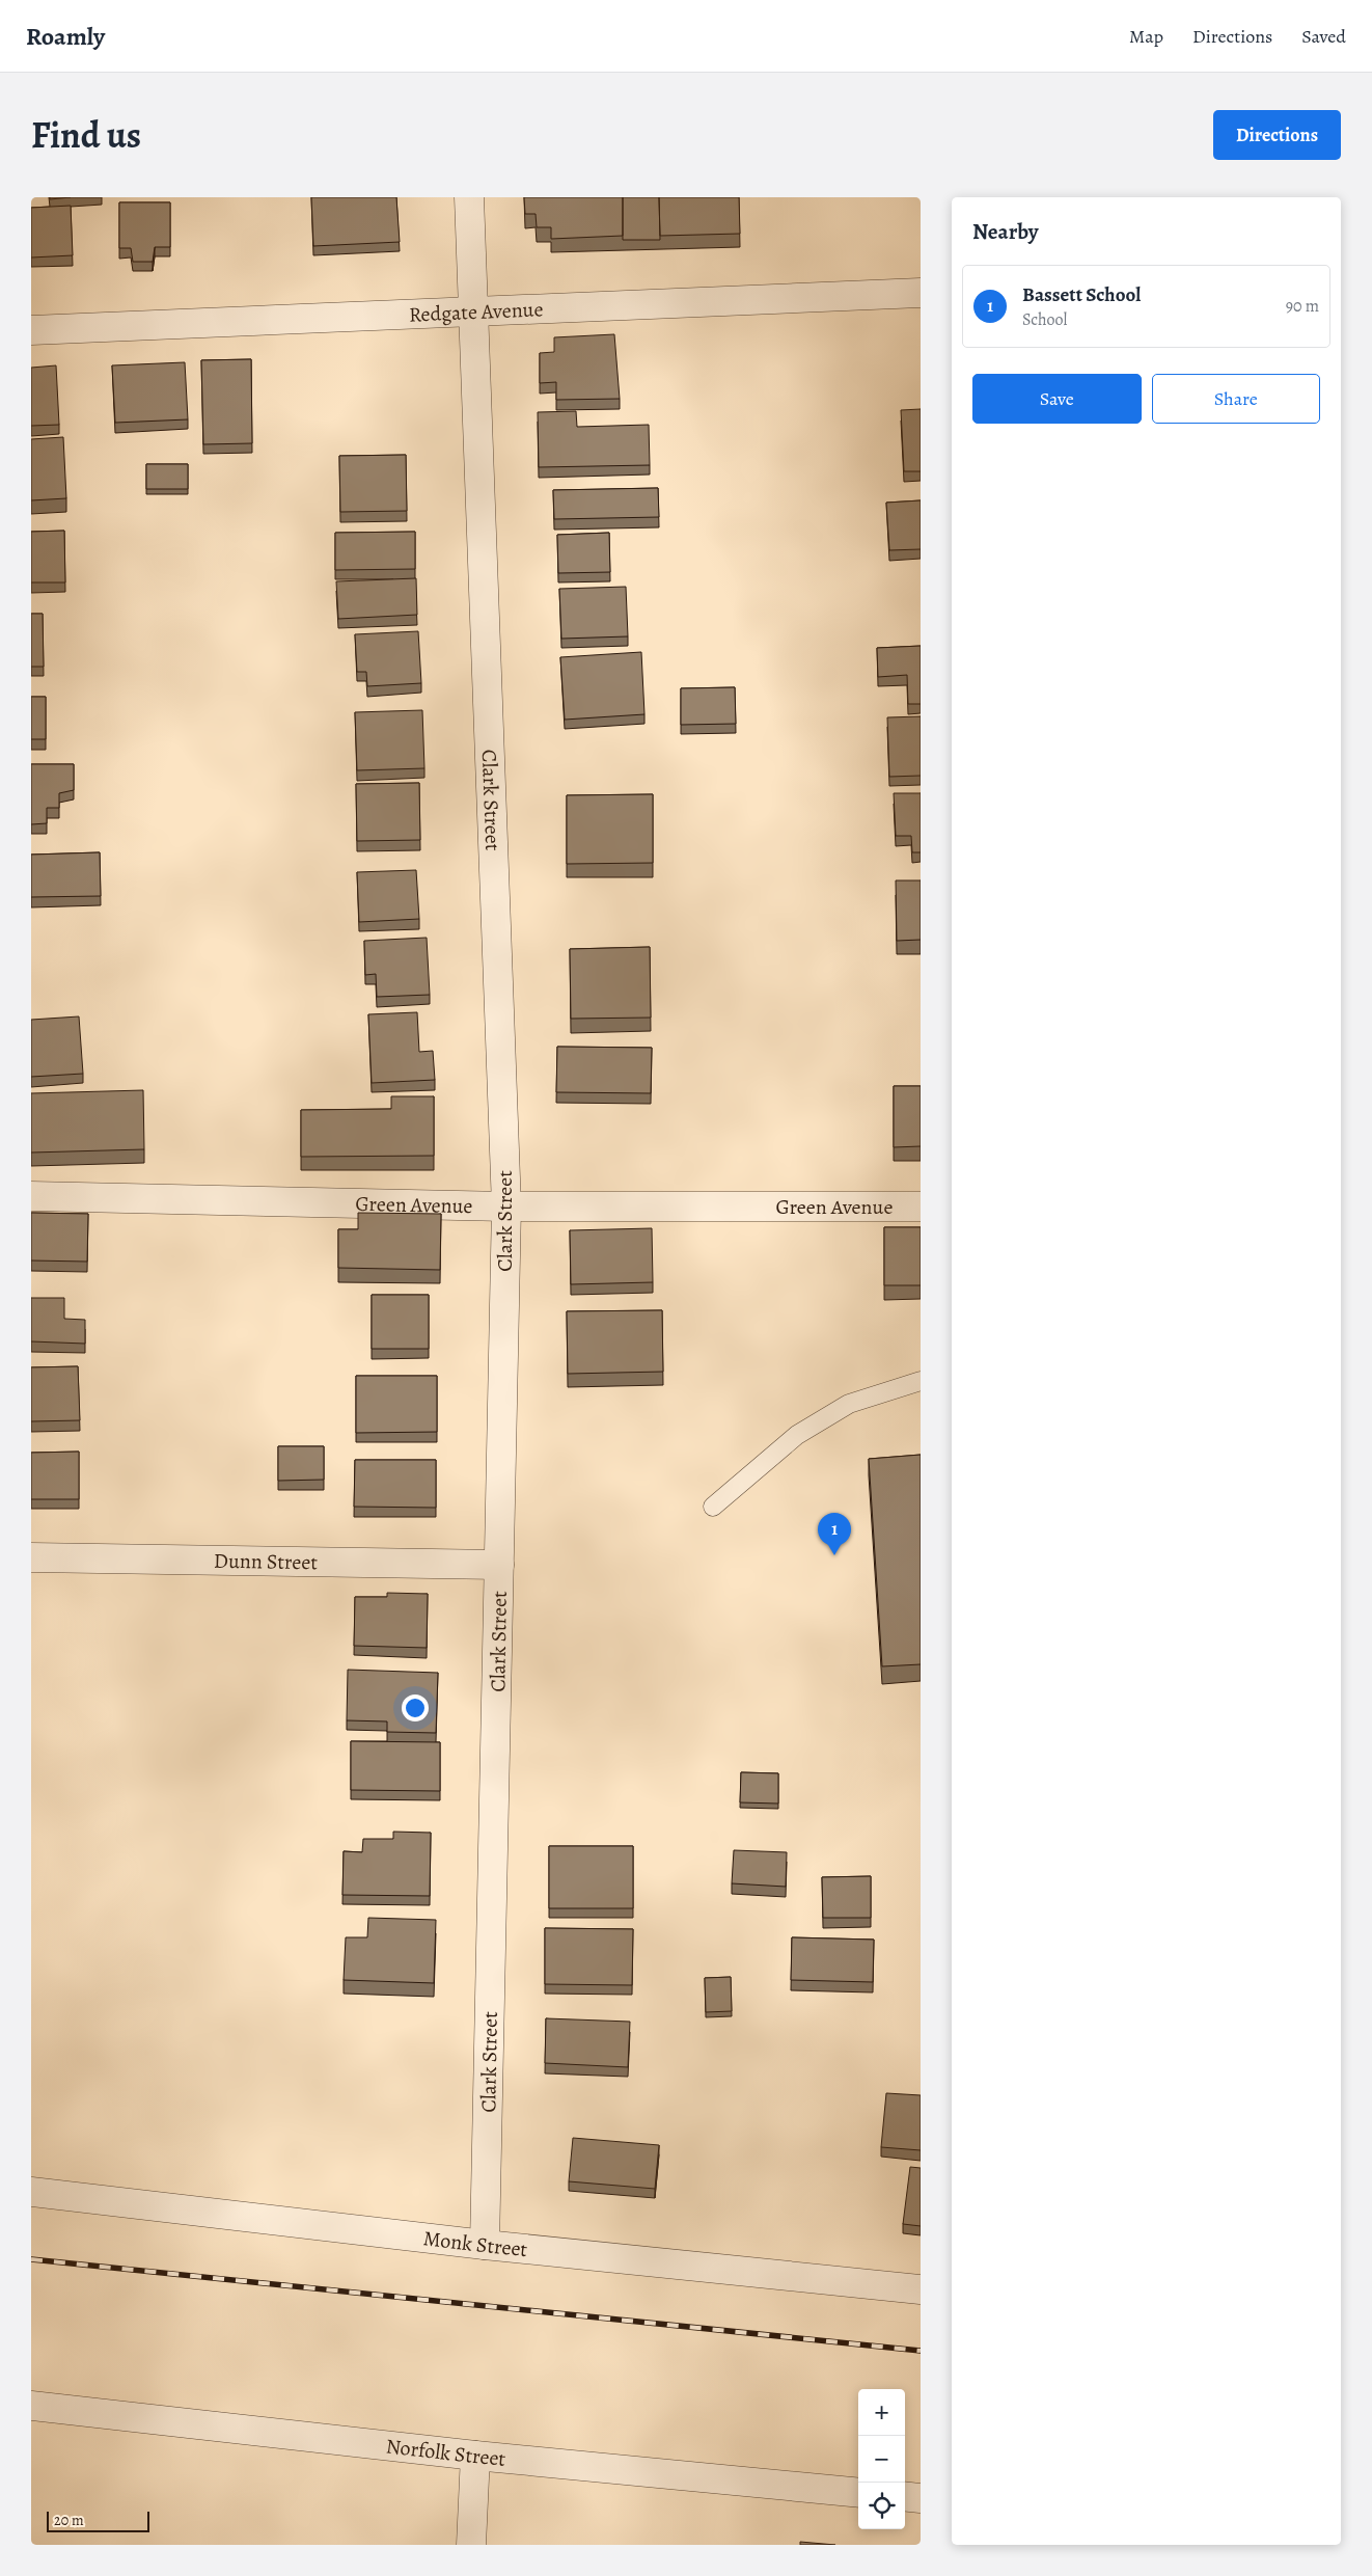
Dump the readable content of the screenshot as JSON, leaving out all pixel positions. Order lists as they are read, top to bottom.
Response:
{
  "streets": {
    "street": [
      "Redgate Avenue",
      "Clark Street",
      "Green Avenue",
      "Dunn Street",
      "Monk Street",
      "Norfolk Street"
    ]
  },
  "crossings": [
    ["Redgate Avenue", "Clark Street"],
    ["Clark Street", "Green Avenue"],
    ["Clark Street", "Dunn Street"],
    ["Clark Street", "Monk Street"]
  ],
  "scale_bar": "20 m",
  "page": {
    "header": "Roamly",
    "nav": ["Map", "Directions", "Saved"],
    "title": "Find us",
    "buttons": [
      "Directions",
      ["Save", "Share"]
    ],
    "heading": "Nearby",
    "list": [
      {
        "mark": "1",
        "name": "Bassett School",
        "note": "School",
        "value": "90 m"
      }
    ],
    "pins": "1",
    "map_buttons": ["+", "−"],
    "scale": "20 m"
  }
}
